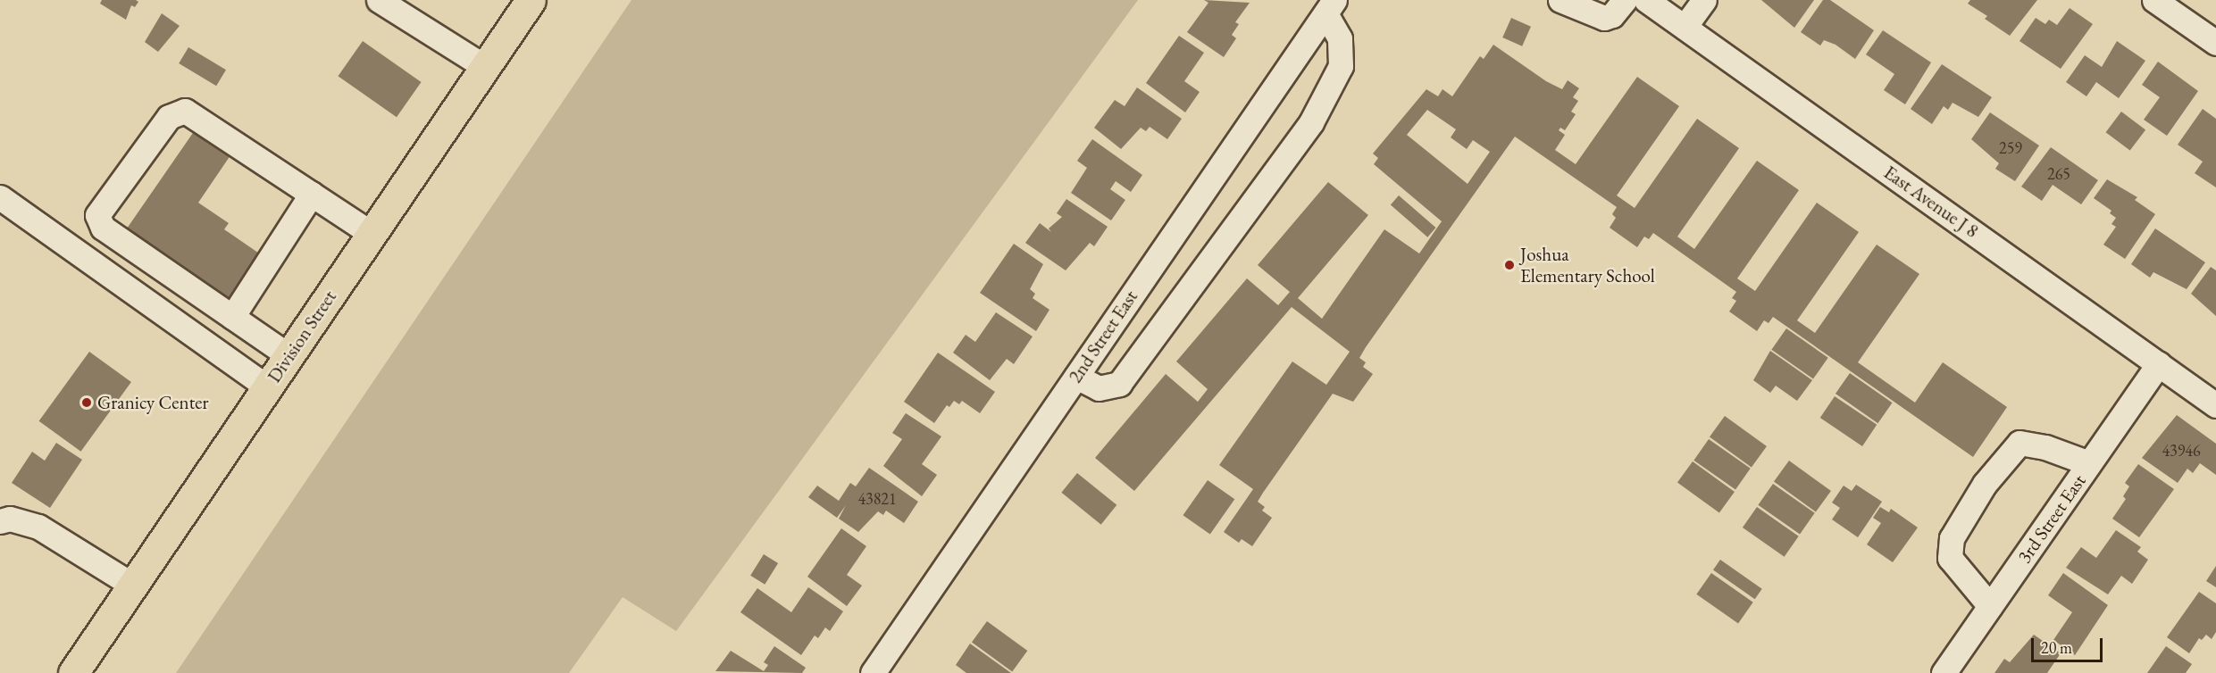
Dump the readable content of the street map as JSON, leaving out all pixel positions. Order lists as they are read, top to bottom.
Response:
{
  "streets": {
    "main road": ["Division Street"],
    "street": ["East Avenue J 8", "2nd Street East", "3rd Street East"]
  },
  "crossings": [
    ["East Avenue J 8", "3rd Street East"]
  ],
  "places": ["Joshua Elementary School", "Granicy Center"],
  "house_numbers": [
    "259",
    "265",
    "43946",
    "43821"
  ],
  "scale_bar": "20 m"
}
